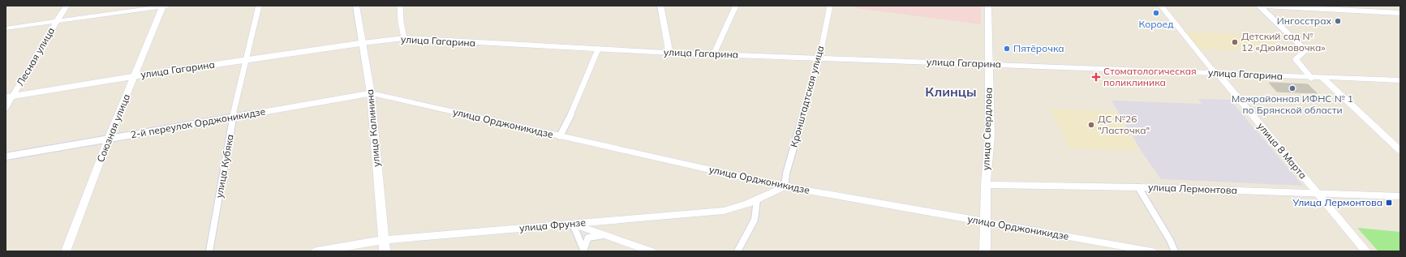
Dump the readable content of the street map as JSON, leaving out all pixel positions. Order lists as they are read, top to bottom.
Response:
{
  "streets": {
    "main road": [
      "улица Орджоникидзе",
      "улица Калинина",
      "улица Свердлова",
      "улица Лермонтова",
      "улица Фрунзе"
    ],
    "street": [
      "улица Гагарина",
      "Лесная улица",
      "Кронштадтская улица",
      "2-й переулок Орджоникидзе",
      "Союзная улица",
      "улица 8 Марта",
      "улица Кубяка"
    ]
  },
  "crossings": [
    ["улица Гагарина", "Лесная улица"],
    ["улица Гагарина", "Кронштадтская улица"],
    ["улица Гагарина", "Союзная улица"],
    ["улица Гагарина", "улица Калинина"],
    ["улица Гагарина", "улица Свердлова"],
    ["улица Гагарина", "улица 8 Марта"],
    ["улица Гагарина", "улица Кубяка"],
    ["Кронштадтская улица", "улица Орджоникидзе"],
    ["Кронштадтская улица", "улица Фрунзе"],
    ["2-й переулок Орджоникидзе", "улица Орджоникидзе"],
    ["2-й переулок Орджоникидзе", "Союзная улица"],
    ["2-й переулок Орджоникидзе", "улица Калинина"],
    ["2-й переулок Орджоникидзе", "улица Кубяка"],
    ["улица Орджоникидзе", "улица Калинина"],
    ["улица Орджоникидзе", "улица Свердлова"],
    ["улица Орджоникидзе", "улица Фрунзе"],
    ["улица Калинина", "улица Фрунзе"],
    ["улица Свердлова", "улица Лермонтова"],
    ["улица 8 Марта", "улица Лермонтова"]
  ],
  "districts": ["Клинцы"],
  "places": {
    "other": [
      "Короед",
      "Ингосстрах",
      "Детский сад № 12 «Дюймовочка»",
      "Пятёрочка",
      "Межрайонная ИФНС № 1 по Брянской области",
      "ДС №26 \"Ласточка\""
    ],
    "health": ["Стоматологическая поликлиника"],
    "transit": ["Улица Лермонтова"]
  }
}
